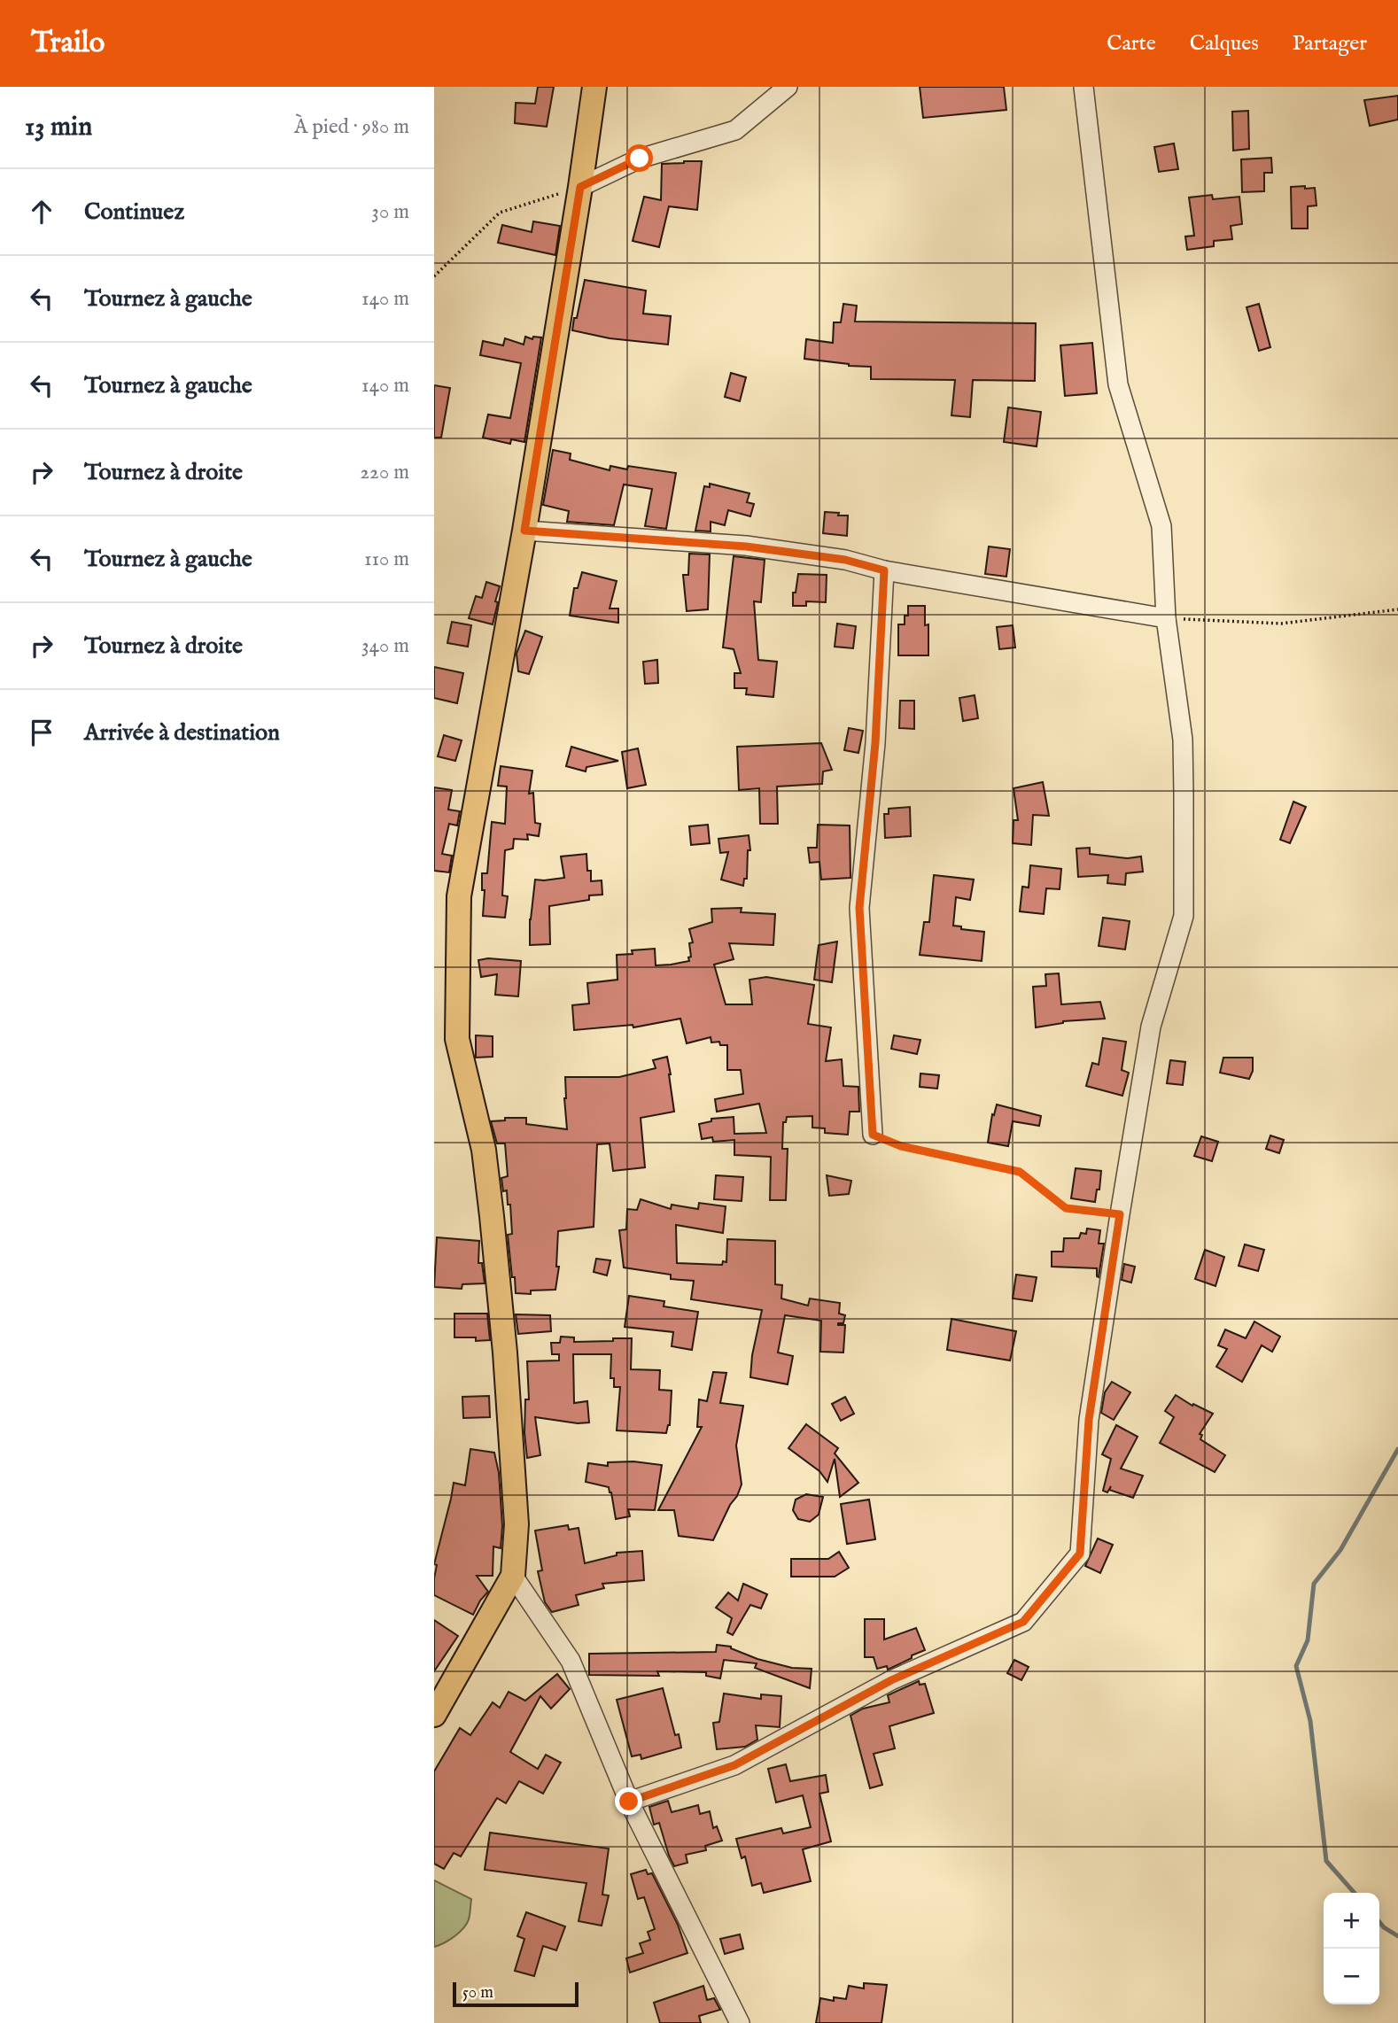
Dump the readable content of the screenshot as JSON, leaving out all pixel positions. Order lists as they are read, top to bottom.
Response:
{
  "scale_bar": "50 m",
  "page": {
    "header": "Trailo",
    "nav": ["Carte", "Calques", "Partager"],
    "heading": ["13 min", "À pied · 980 m"],
    "list": [
      ["Continuez", "30 m"],
      ["Tournez à gauche", "140 m"],
      ["Tournez à gauche", "140 m"],
      ["Tournez à droite", "220 m"],
      ["Tournez à gauche", "110 m"],
      ["Tournez à droite", "340 m"],
      "Arrivée à destination"
    ],
    "map_buttons": ["+", "−"],
    "scale": "50 m"
  }
}
